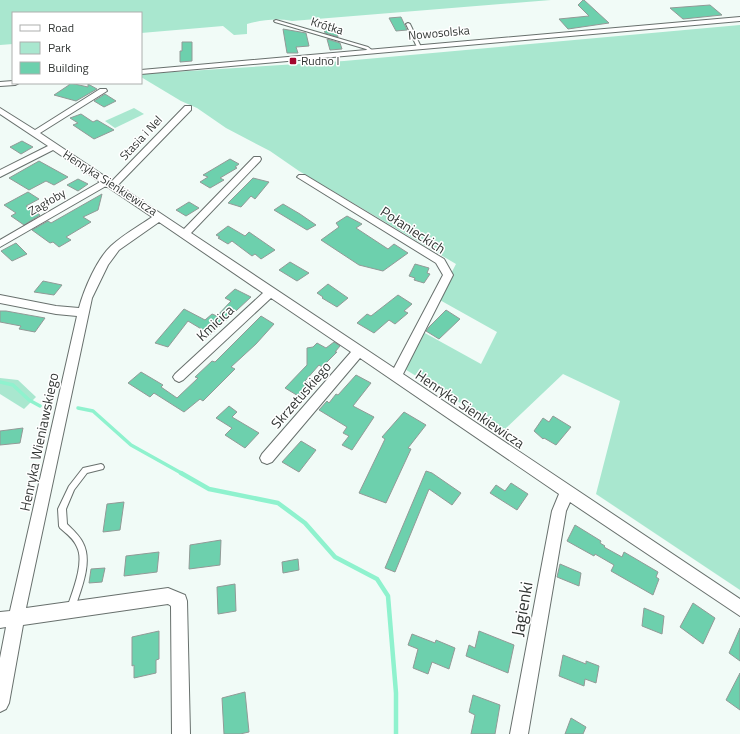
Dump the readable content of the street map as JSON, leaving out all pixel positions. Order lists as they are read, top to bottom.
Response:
{
  "streets": {
    "street": [
      "Nowosolska",
      "Stasia i Nel",
      "Henryka Sienkiewicza",
      "Zagłoby",
      "Połanieckich",
      "Kmicica",
      "Skrzetuskiego",
      "Henryka Wieniawskiego",
      "Jagienki"
    ],
    "lane": ["Krótka"]
  },
  "crossings": [
    ["Krótka", "Nowosolska"],
    ["Stasia i Nel", "Henryka Sienkiewicza"],
    ["Stasia i Nel", "Zagłoby"],
    ["Henryka Sienkiewicza", "Zagłoby"],
    ["Henryka Sienkiewicza", "Połanieckich"],
    ["Henryka Sienkiewicza", "Kmicica"],
    ["Henryka Sienkiewicza", "Skrzetuskiego"],
    ["Henryka Sienkiewicza", "Henryka Wieniawskiego"],
    ["Henryka Sienkiewicza", "Jagienki"]
  ],
  "places": {
    "transit": ["Rudno I"]
  },
  "legend": ["Road", "Park", "Building"]
}
